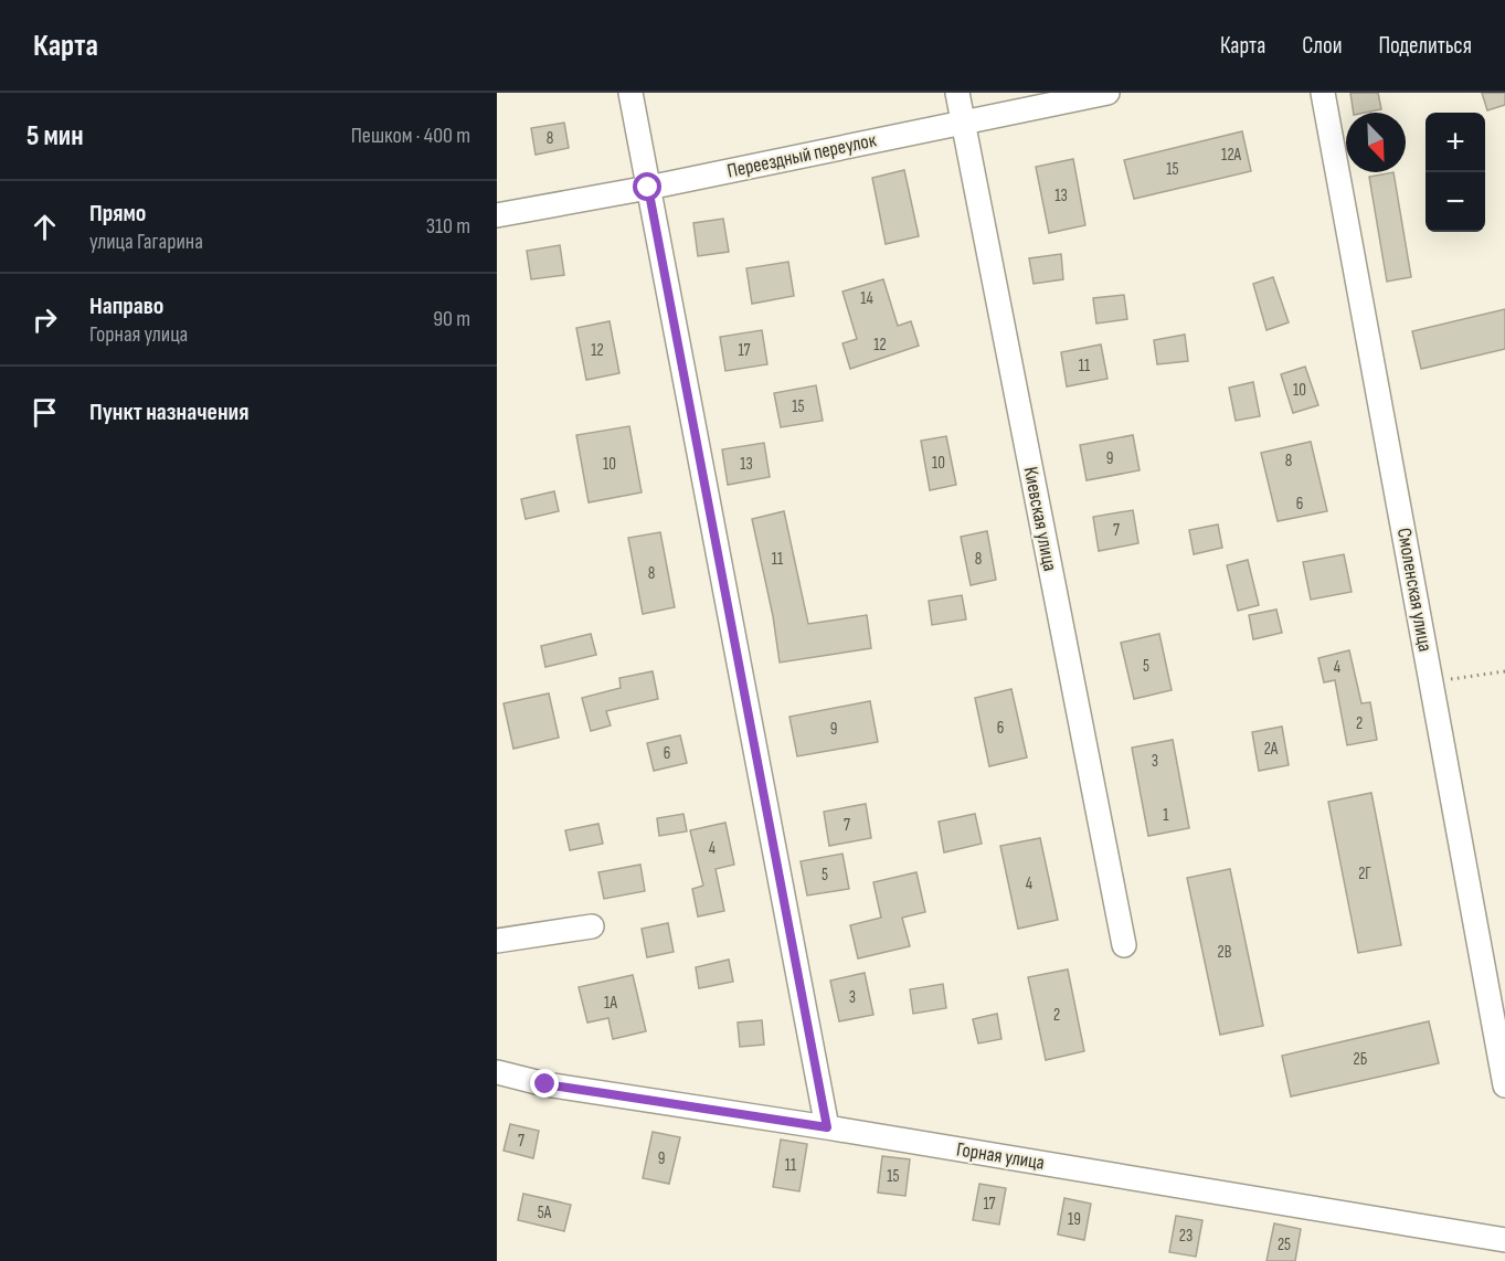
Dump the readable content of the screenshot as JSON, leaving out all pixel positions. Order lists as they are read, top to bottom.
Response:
{
  "streets": {
    "street": [
      "Переездный переулок",
      "Киевская улица",
      "Смоленская улица",
      "Горная улица"
    ]
  },
  "crossings": [
    ["Переездный переулок", "Киевская улица"]
  ],
  "house_numbers": [
    "8",
    "12А",
    "15",
    "13",
    "14",
    "12",
    "12",
    "17",
    "11",
    "10",
    "15",
    "9",
    "8",
    "10",
    "10",
    "13",
    "6",
    "7",
    "11",
    "8",
    "8",
    "5",
    "4",
    "2",
    "6",
    "9",
    "2А",
    "6",
    "3",
    "1",
    "7",
    "4",
    "2Г",
    "5",
    "4",
    "2В",
    "3",
    "1A",
    "2",
    "2Б",
    "7",
    "9",
    "11",
    "15",
    "17",
    "5А",
    "19",
    "23",
    "25"
  ],
  "north": "bottom right",
  "page": {
    "header": "Карта",
    "nav": ["Карта", "Слои", "Поделиться"],
    "heading": ["5 мин", "Пешком · 400 m"],
    "map_buttons": ["+", "−"],
    "list": [
      ["Прямо", "улица Гагарина", "310 m"],
      ["Направо", "Горная улица", "90 m"],
      "Пункт назначения"
    ]
  }
}
